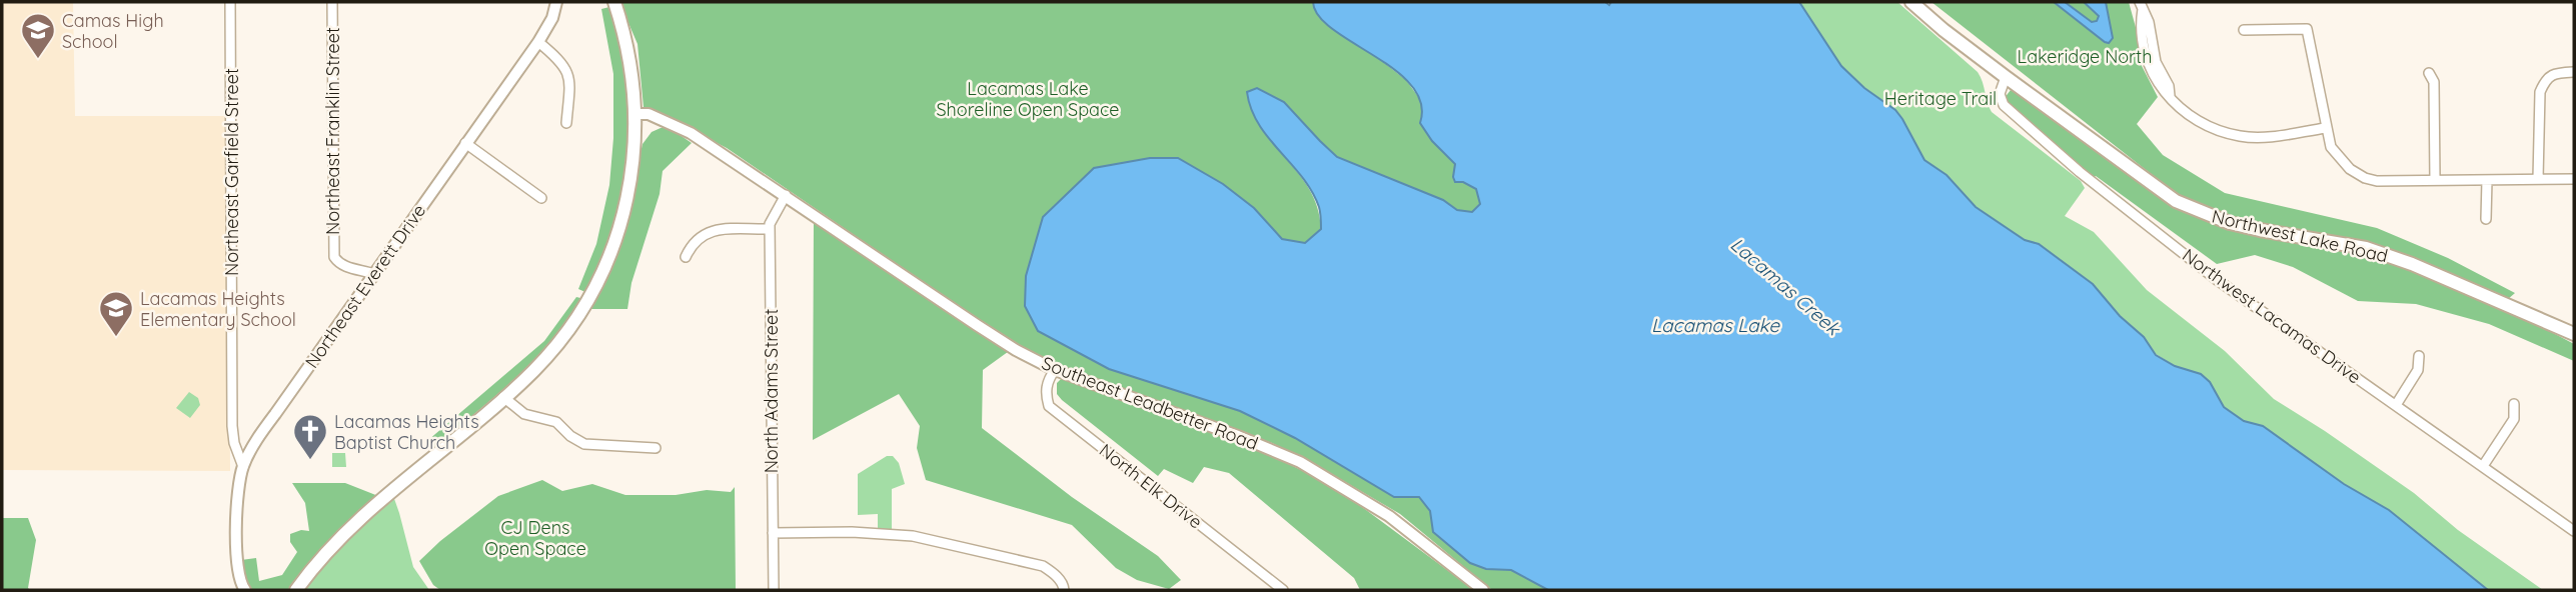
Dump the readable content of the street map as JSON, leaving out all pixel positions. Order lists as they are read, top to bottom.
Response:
{
  "streets": {
    "main road": ["Northwest Lake Road"],
    "street": [
      "Northeast Franklin Street",
      "Northeast Garfield Street",
      "Northeast Everett Drive",
      "Northwest Lacamas Drive",
      "North Adams Street",
      "Southeast Leadbetter Road",
      "North Elk Drive"
    ]
  },
  "crossings": [
    ["Northeast Franklin Street", "Northeast Everett Drive"],
    ["Northeast Garfield Street", "Northeast Everett Drive"],
    ["Northwest Lake Road", "Northwest Lacamas Drive"],
    ["North Adams Street", "Southeast Leadbetter Road"],
    ["Southeast Leadbetter Road", "North Elk Drive"]
  ],
  "water": ["Lacamas Creek", "Lacamas Lake"],
  "parks": [
    "Lakeridge North",
    "Lacamas Lake Shoreline Open Space",
    "Heritage Trail",
    "CJ Dens Open Space"
  ],
  "places": {
    "school or university": ["Camas High School", "Lacamas Heights Elementary School"],
    "church": ["Lacamas Heights Baptist Church"]
  }
}
